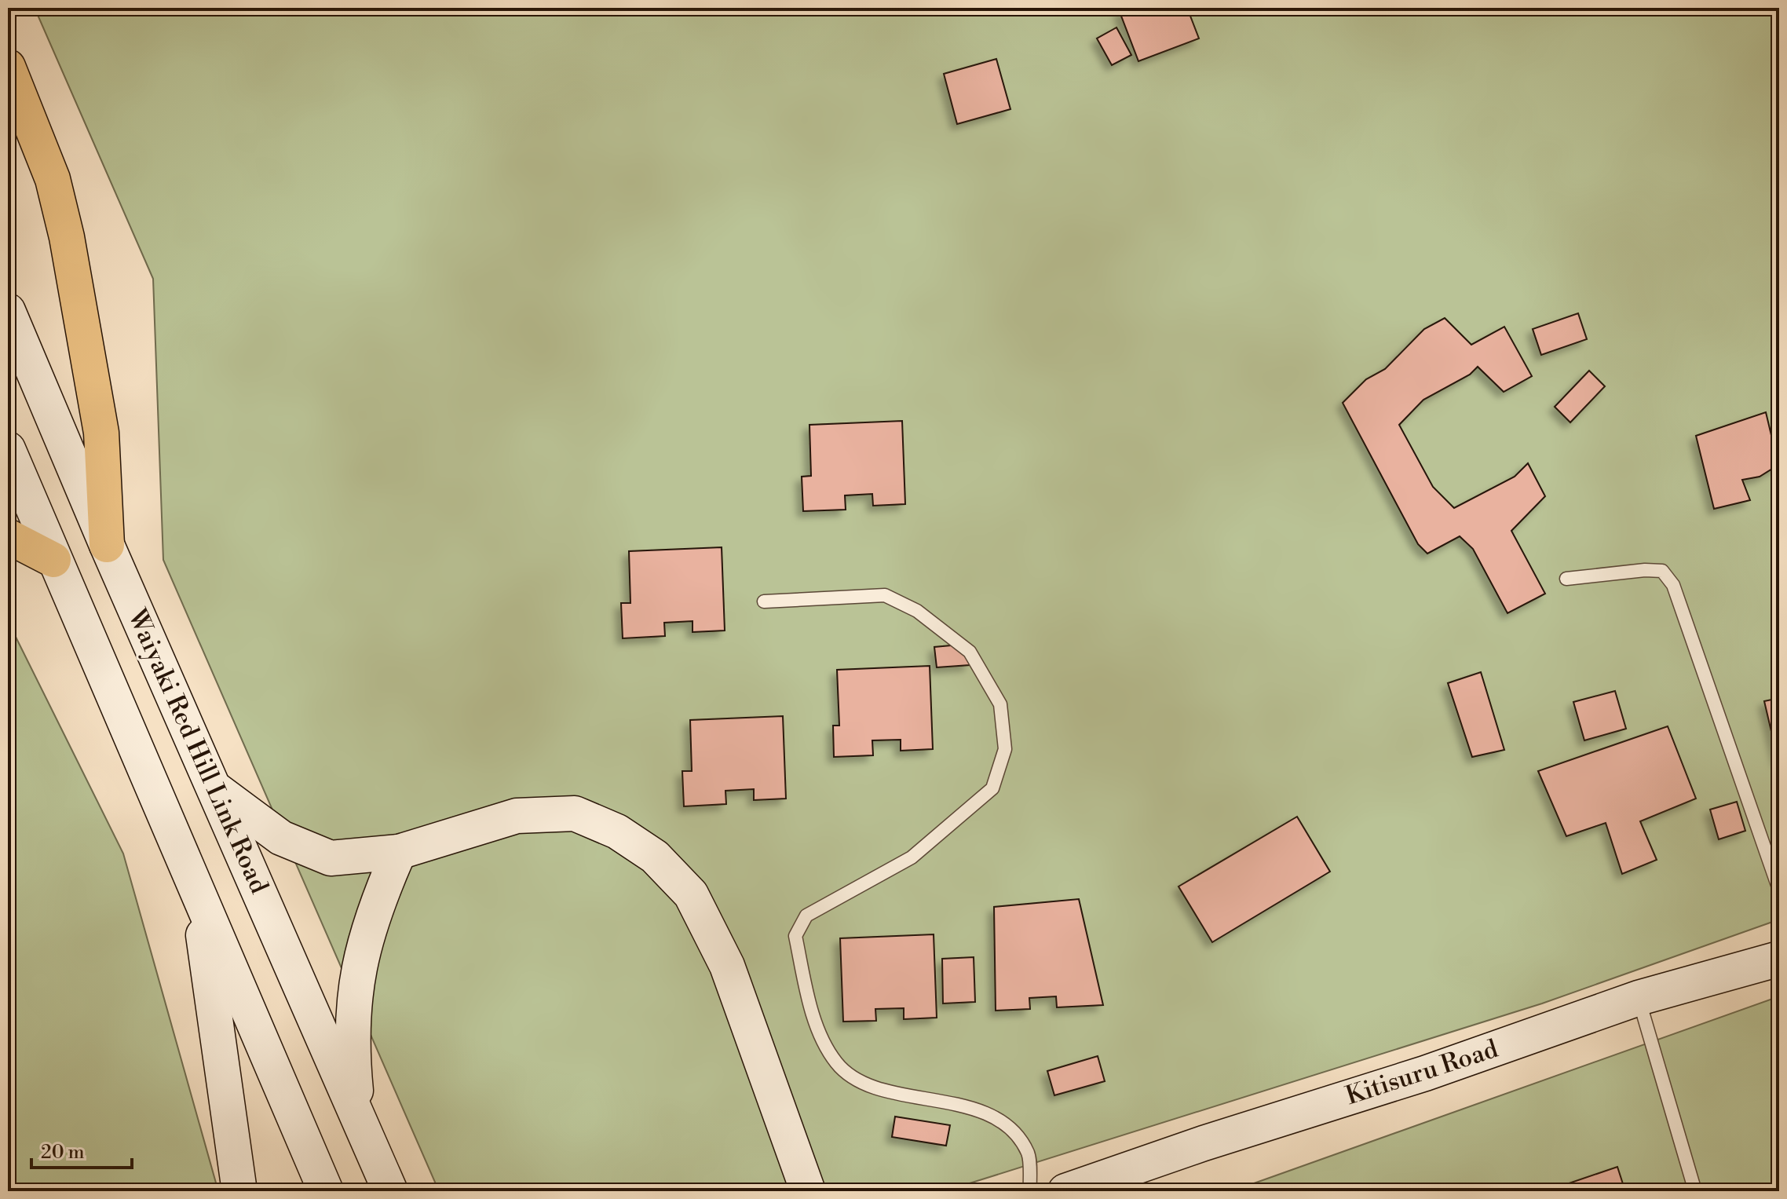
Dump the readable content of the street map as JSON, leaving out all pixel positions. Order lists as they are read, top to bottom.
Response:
{
  "streets": {
    "main road": ["Waiyaki Red Hill Link Road", "Kitisuru Road"]
  },
  "scale_bar": "20 m"
}
